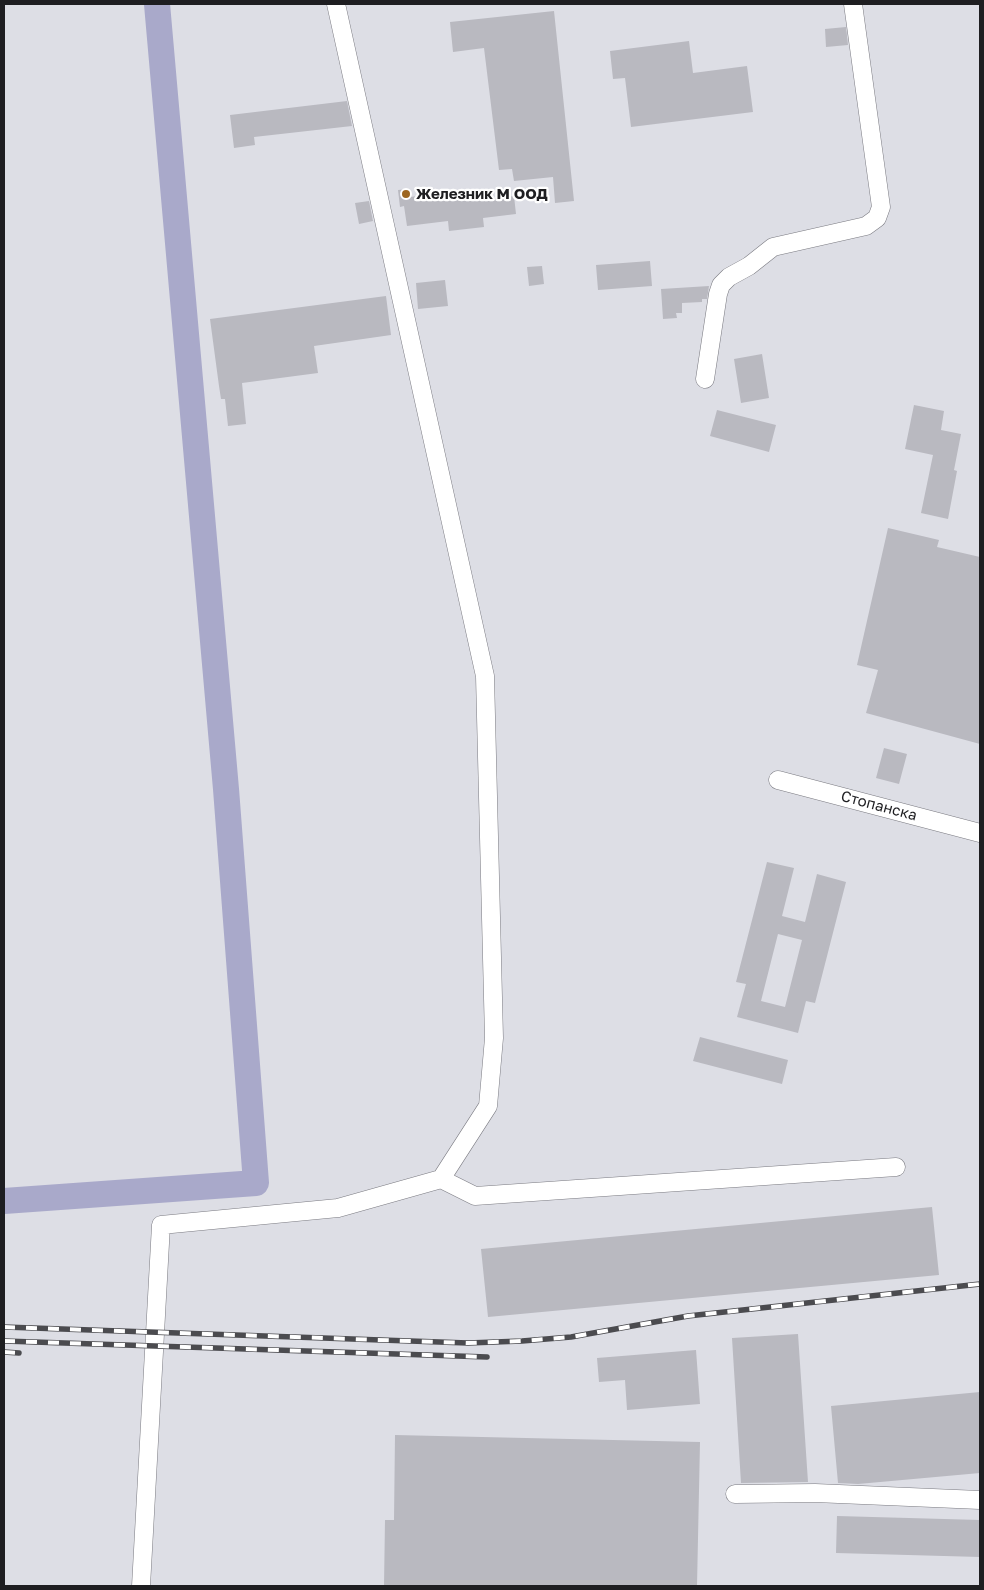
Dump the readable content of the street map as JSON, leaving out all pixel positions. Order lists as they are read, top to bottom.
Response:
{
  "streets": {
    "street": ["Стопанска"]
  },
  "places": ["Железник М ООД"]
}
